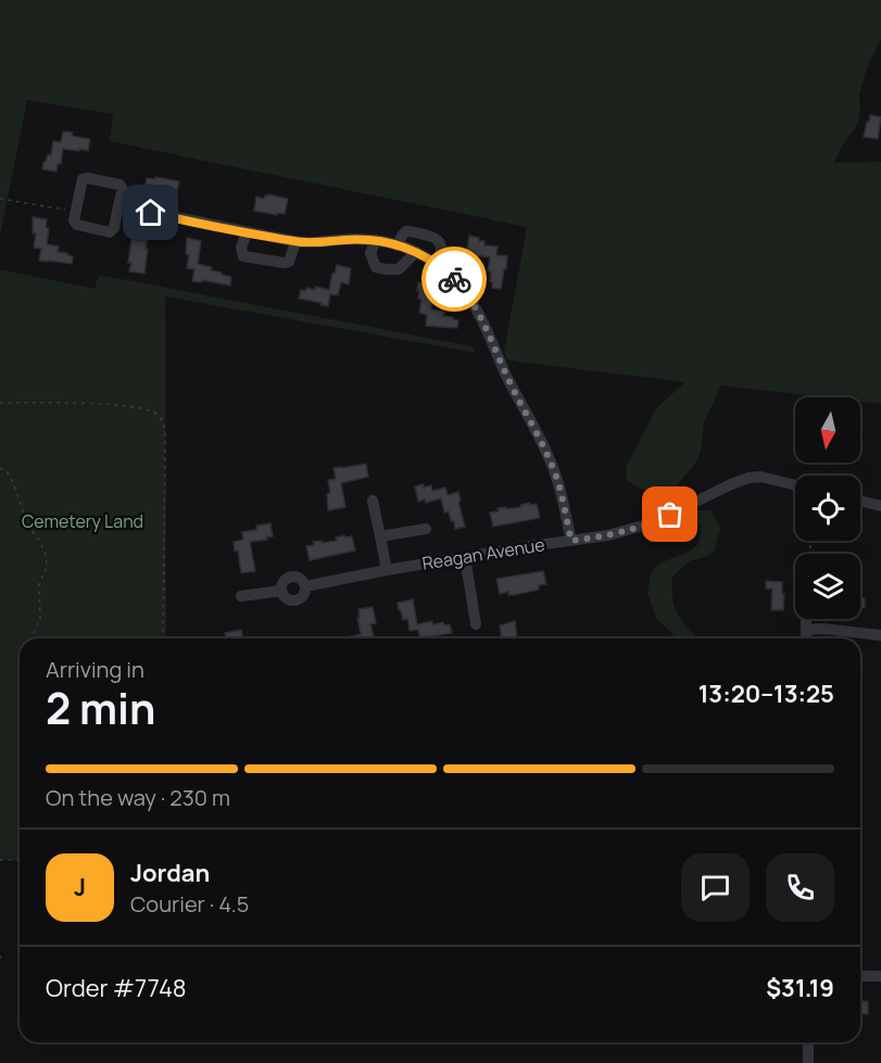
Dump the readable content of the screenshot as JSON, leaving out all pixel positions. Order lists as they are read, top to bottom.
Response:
{
  "streets": {
    "street": ["Reagan Avenue"]
  },
  "parks": ["Cemetery Land"],
  "north": "bottom",
  "page": {
    "heading": ["2 min", "Arriving in", "13:20–13:25"],
    "panel": [
      "Jordan",
      "Courier · 4.5",
      "Order #7748",
      "$31.19"
    ],
    "bar": "On the way · 230 m",
    "round": "J"
  }
}
